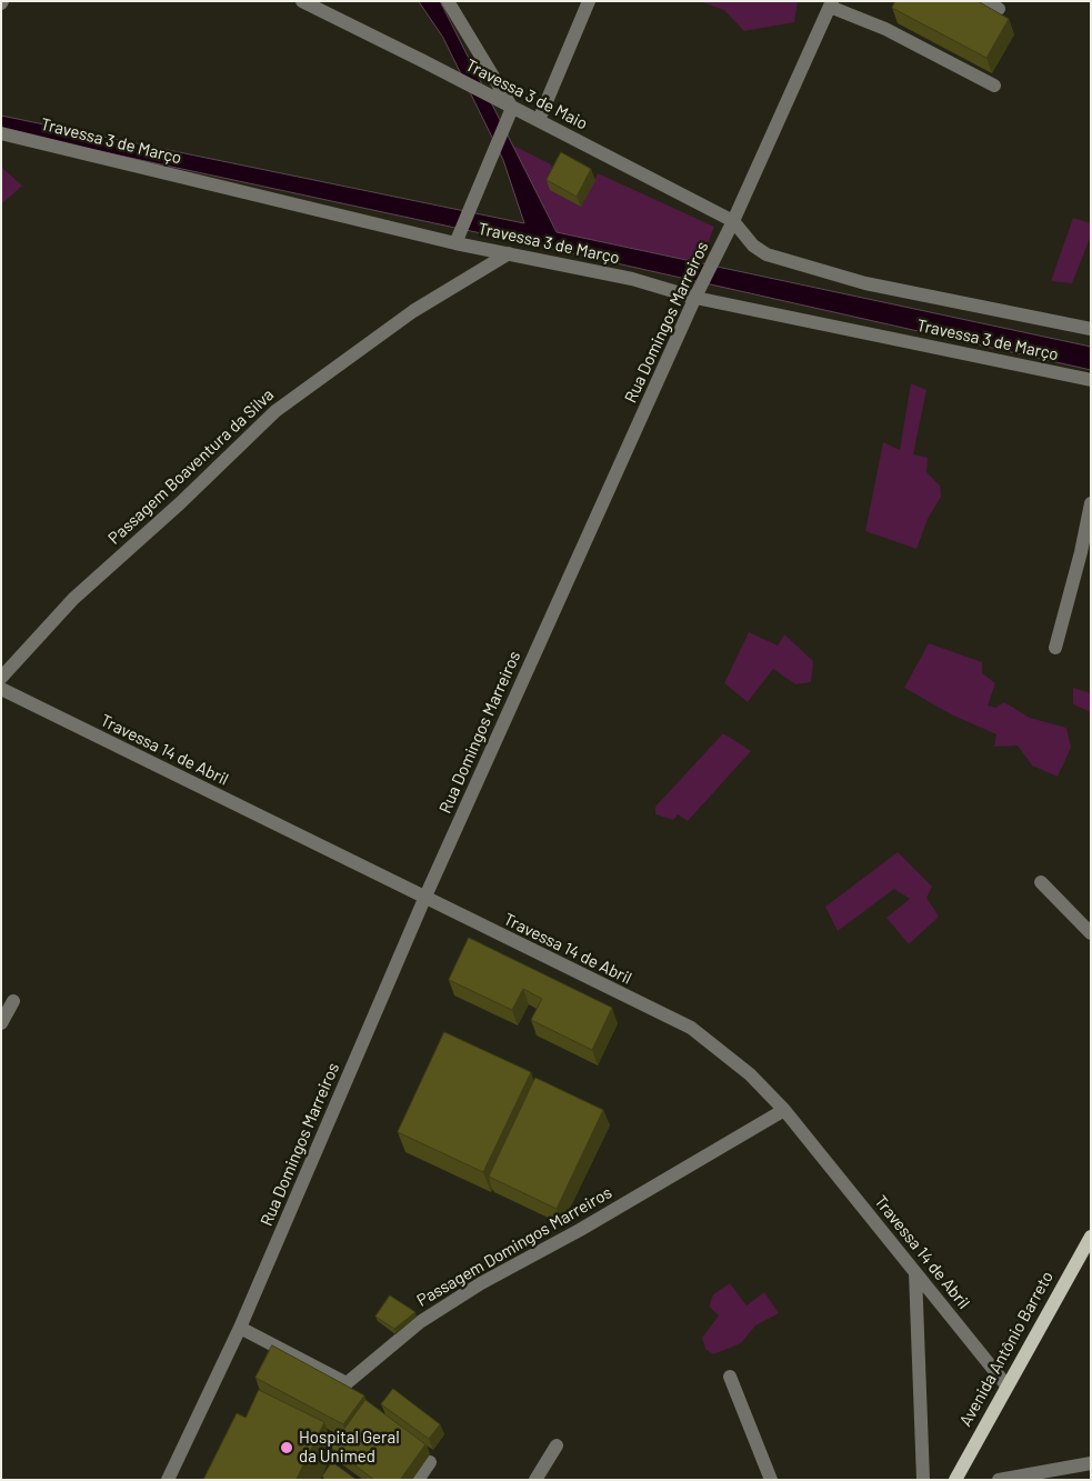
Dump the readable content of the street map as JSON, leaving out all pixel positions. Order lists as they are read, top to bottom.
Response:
{
  "streets": {
    "main road": ["Avenida Antônio Barreto"],
    "street": [
      "Travessa 3 de Maio",
      "Travessa 3 de Março",
      "Rua Domingos Marreiros",
      "Passagem Boaventura da Silva",
      "Travessa 14 de Abril",
      "Passagem Domingos Marreiros"
    ]
  },
  "crossings": [
    ["Travessa 3 de Maio", "Travessa 3 de Março"],
    ["Travessa 3 de Maio", "Rua Domingos Marreiros"],
    ["Travessa 3 de Março", "Rua Domingos Marreiros"],
    ["Travessa 3 de Março", "Passagem Boaventura da Silva"],
    ["Rua Domingos Marreiros", "Travessa 14 de Abril"],
    ["Rua Domingos Marreiros", "Passagem Domingos Marreiros"],
    ["Travessa 14 de Abril", "Passagem Domingos Marreiros"],
    ["Travessa 14 de Abril", "Avenida Antônio Barreto"]
  ],
  "places": ["Hospital Geral da Unimed"]
}
